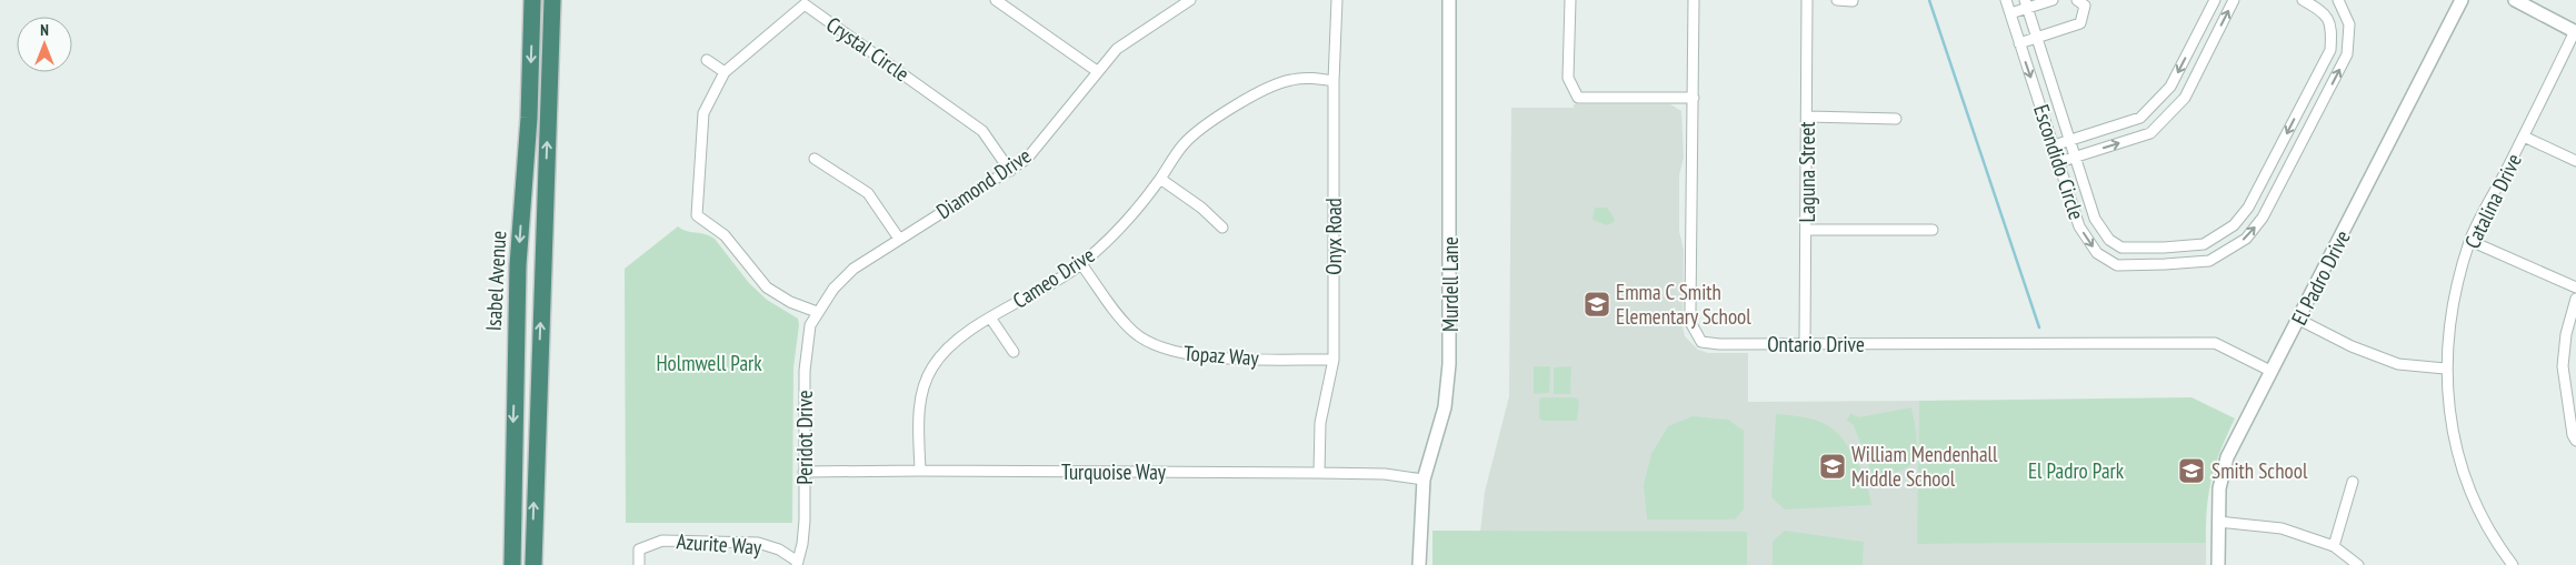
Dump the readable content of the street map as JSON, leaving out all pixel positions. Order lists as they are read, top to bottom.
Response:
{
  "streets": {
    "highway": ["Isabel Avenue"],
    "street": [
      "Crystal Circle",
      "Escondido Circle",
      "Laguna Street",
      "Diamond Drive",
      "Catalina Drive",
      "Onyx Road",
      "Cameo Drive",
      "El Padro Drive",
      "Murdell Lane",
      "Ontario Drive",
      "Topaz Way",
      "Peridot Drive",
      "Turquoise Way",
      "Azurite Way"
    ]
  },
  "crossings": [
    ["Crystal Circle", "Diamond Drive"],
    ["Crystal Circle", "Peridot Drive"],
    ["Laguna Street", "Ontario Drive"],
    ["Diamond Drive", "Peridot Drive"],
    ["Onyx Road", "Cameo Drive"],
    ["Onyx Road", "Topaz Way"],
    ["Onyx Road", "Turquoise Way"],
    ["Cameo Drive", "Topaz Way"],
    ["Cameo Drive", "Turquoise Way"],
    ["El Padro Drive", "Ontario Drive"],
    ["Murdell Lane", "Turquoise Way"],
    ["Peridot Drive", "Turquoise Way"],
    ["Peridot Drive", "Azurite Way"]
  ],
  "parks": ["Holmwell Park", "El Padro Park"],
  "places": {
    "school or university": ["Emma C Smith Elementary School", "William Mendenhall Middle School", "Smith School"]
  },
  "north": "top"
}
